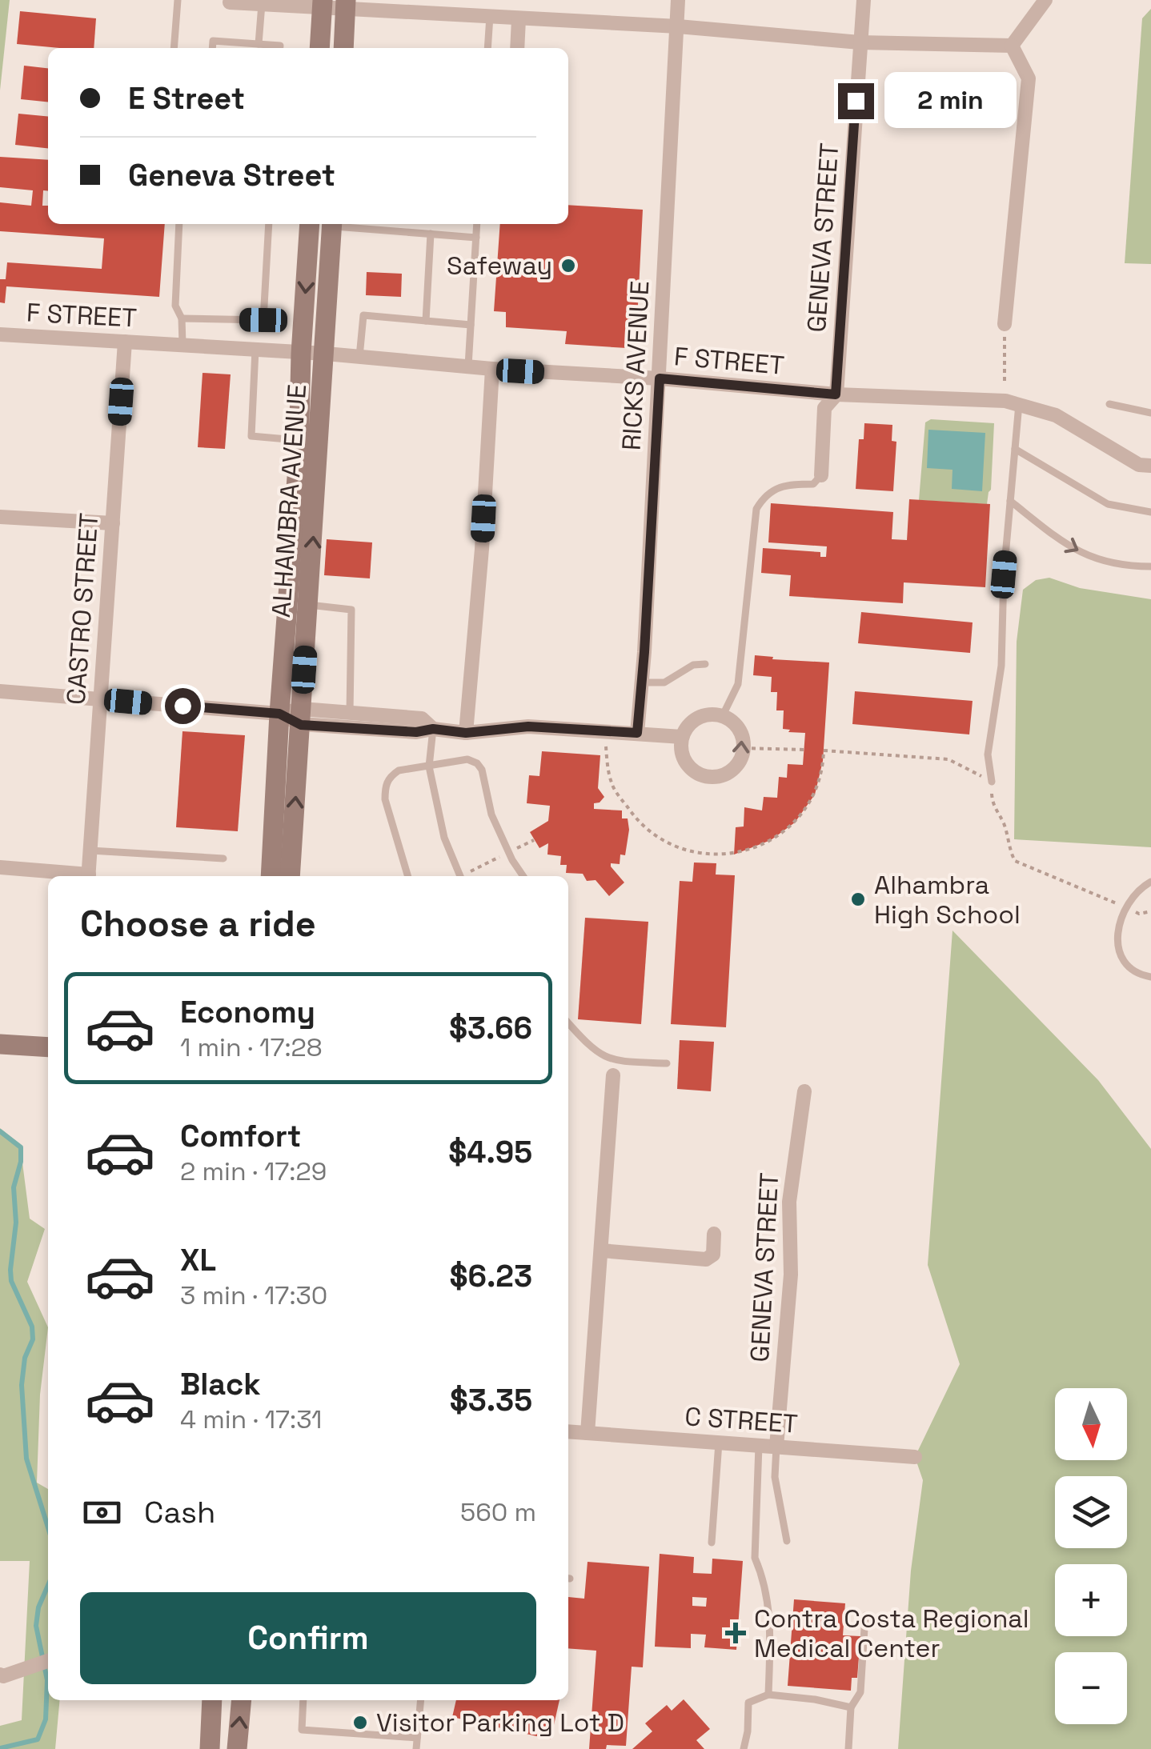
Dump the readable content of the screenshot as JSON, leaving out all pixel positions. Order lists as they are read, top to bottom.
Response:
{
  "streets": {
    "main road": ["ALHAMBRA AVENUE"],
    "street": [
      "GENEVA STREET",
      "F STREET",
      "RICKS AVENUE",
      "CASTRO STREET",
      "C STREET"
    ]
  },
  "crossings": [
    ["GENEVA STREET", "F STREET"],
    ["GENEVA STREET", "C STREET"],
    ["F STREET", "RICKS AVENUE"],
    ["F STREET", "ALHAMBRA AVENUE"],
    ["F STREET", "CASTRO STREET"]
  ],
  "places": {
    "other": ["Safeway", "Alhambra High School", "Visitor Parking Lot D"],
    "health": ["Contra Costa Regional Medical Center"]
  },
  "north": "bottom",
  "page": {
    "banner": ["E Street", "Geneva Street"],
    "bubble": "2 min",
    "heading": "Choose a ride",
    "list": [
      {
        "name": "Economy",
        "note": "1 min · 17:28",
        "value": "$3.66"
      },
      {
        "name": "Comfort",
        "note": "2 min · 17:29",
        "value": "$4.95"
      },
      {
        "name": "XL",
        "note": "3 min · 17:30",
        "value": "$6.23"
      },
      {
        "name": "Black",
        "note": "4 min · 17:31",
        "value": "$3.35"
      }
    ],
    "map_buttons": ["+", "−"],
    "pay": ["Cash", "560 m"],
    "buttons": "Confirm"
  }
}
